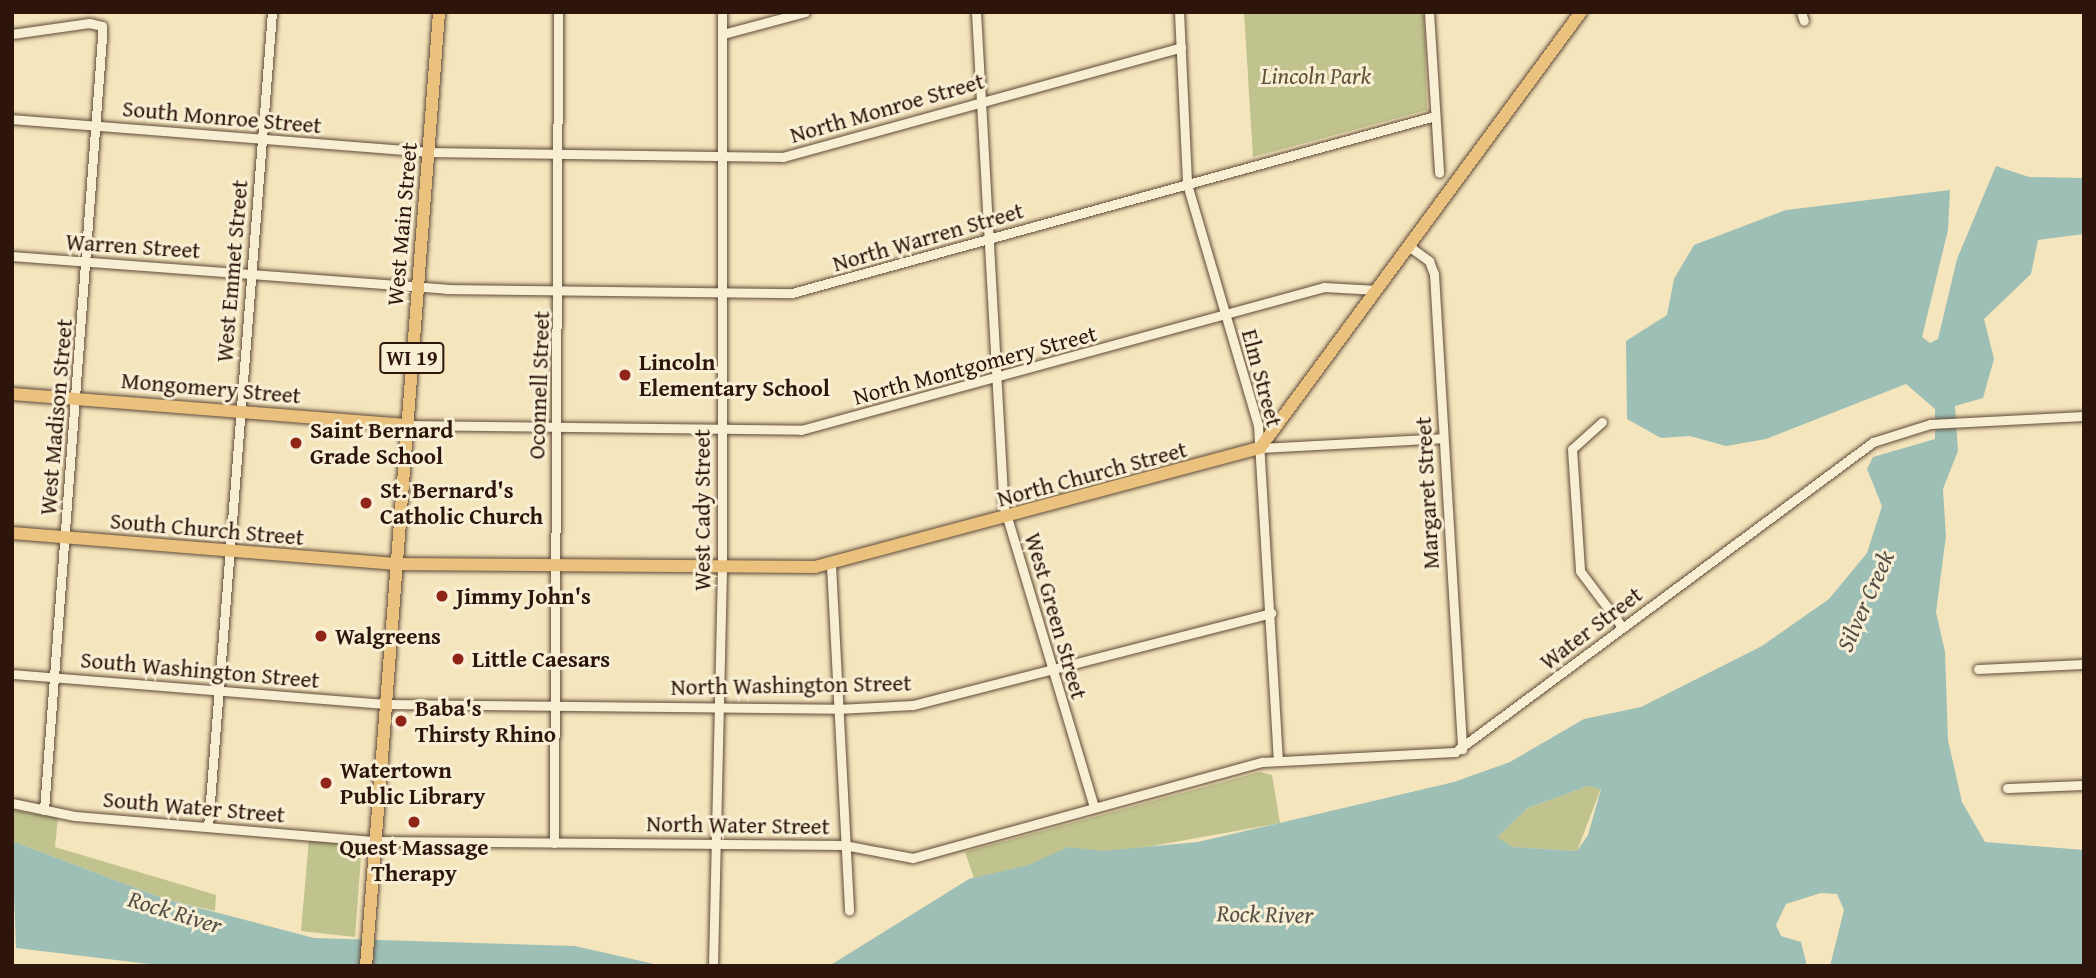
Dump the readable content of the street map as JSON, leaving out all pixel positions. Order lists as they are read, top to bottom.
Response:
{
  "streets": {
    "main road": [
      "West Main Street",
      "WI 19",
      "Mongomery Street",
      "North Church Street",
      "South Church Street"
    ],
    "street": [
      "North Monroe Street",
      "South Monroe Street",
      "North Warren Street",
      "Warren Street",
      "West Emmet Street",
      "North Montgomery Street",
      "Elm Street",
      "Oconnell Street",
      "West Madison Street",
      "Margaret Street",
      "West Cady Street",
      "West Green Street",
      "Water Street",
      "South Washington Street",
      "North Washington Street",
      "South Water Street",
      "North Water Street"
    ]
  },
  "crossings": [
    ["North Monroe Street", "South Monroe Street"],
    ["North Monroe Street", "West Main Street"],
    ["North Monroe Street", "Elm Street"],
    ["North Monroe Street", "Oconnell Street"],
    ["North Monroe Street", "West Cady Street"],
    ["North Monroe Street", "West Green Street"],
    ["South Monroe Street", "West Main Street"],
    ["South Monroe Street", "West Emmet Street"],
    ["South Monroe Street", "West Madison Street"],
    ["West Main Street", "North Warren Street"],
    ["West Main Street", "Warren Street"],
    ["West Main Street", "North Montgomery Street"],
    ["West Main Street", "Mongomery Street"],
    ["West Main Street", "North Church Street"],
    ["West Main Street", "South Church Street"],
    ["West Main Street", "South Washington Street"],
    ["West Main Street", "North Washington Street"],
    ["West Main Street", "South Water Street"],
    ["West Main Street", "North Water Street"],
    ["North Warren Street", "Warren Street"],
    ["North Warren Street", "Elm Street"],
    ["North Warren Street", "Oconnell Street"],
    ["North Warren Street", "West Cady Street"],
    ["North Warren Street", "West Green Street"],
    ["Warren Street", "West Emmet Street"],
    ["Warren Street", "West Madison Street"],
    ["West Emmet Street", "Mongomery Street"],
    ["West Emmet Street", "South Church Street"],
    ["West Emmet Street", "South Washington Street"],
    ["West Emmet Street", "South Water Street"],
    ["North Montgomery Street", "Elm Street"],
    ["North Montgomery Street", "Oconnell Street"],
    ["North Montgomery Street", "Mongomery Street"],
    ["North Montgomery Street", "West Cady Street"],
    ["North Montgomery Street", "West Green Street"],
    ["Elm Street", "North Church Street"],
    ["Elm Street", "North Washington Street"],
    ["Oconnell Street", "North Church Street"],
    ["Oconnell Street", "North Washington Street"],
    ["Oconnell Street", "North Water Street"],
    ["Mongomery Street", "West Madison Street"],
    ["West Madison Street", "South Church Street"],
    ["West Madison Street", "South Washington Street"],
    ["West Madison Street", "South Water Street"],
    ["North Church Street", "West Cady Street"],
    ["North Church Street", "South Church Street"],
    ["North Church Street", "West Green Street"],
    ["Margaret Street", "Water Street"],
    ["West Cady Street", "North Washington Street"],
    ["West Cady Street", "North Water Street"],
    ["West Green Street", "North Washington Street"],
    ["West Green Street", "North Water Street"],
    ["South Washington Street", "North Washington Street"],
    ["South Water Street", "North Water Street"]
  ],
  "water": ["Silver Creek", "Rock River"],
  "parks": ["Lincoln Park"],
  "places": [
    "Lincoln Elementary School",
    "Saint Bernard Grade School",
    "St. Bernard's Catholic Church",
    "Jimmy John's",
    "Walgreens",
    "Little Caesars",
    "Baba's Thirsty Rhino",
    "Watertown Public Library",
    "Quest Massage Therapy"
  ]
}
